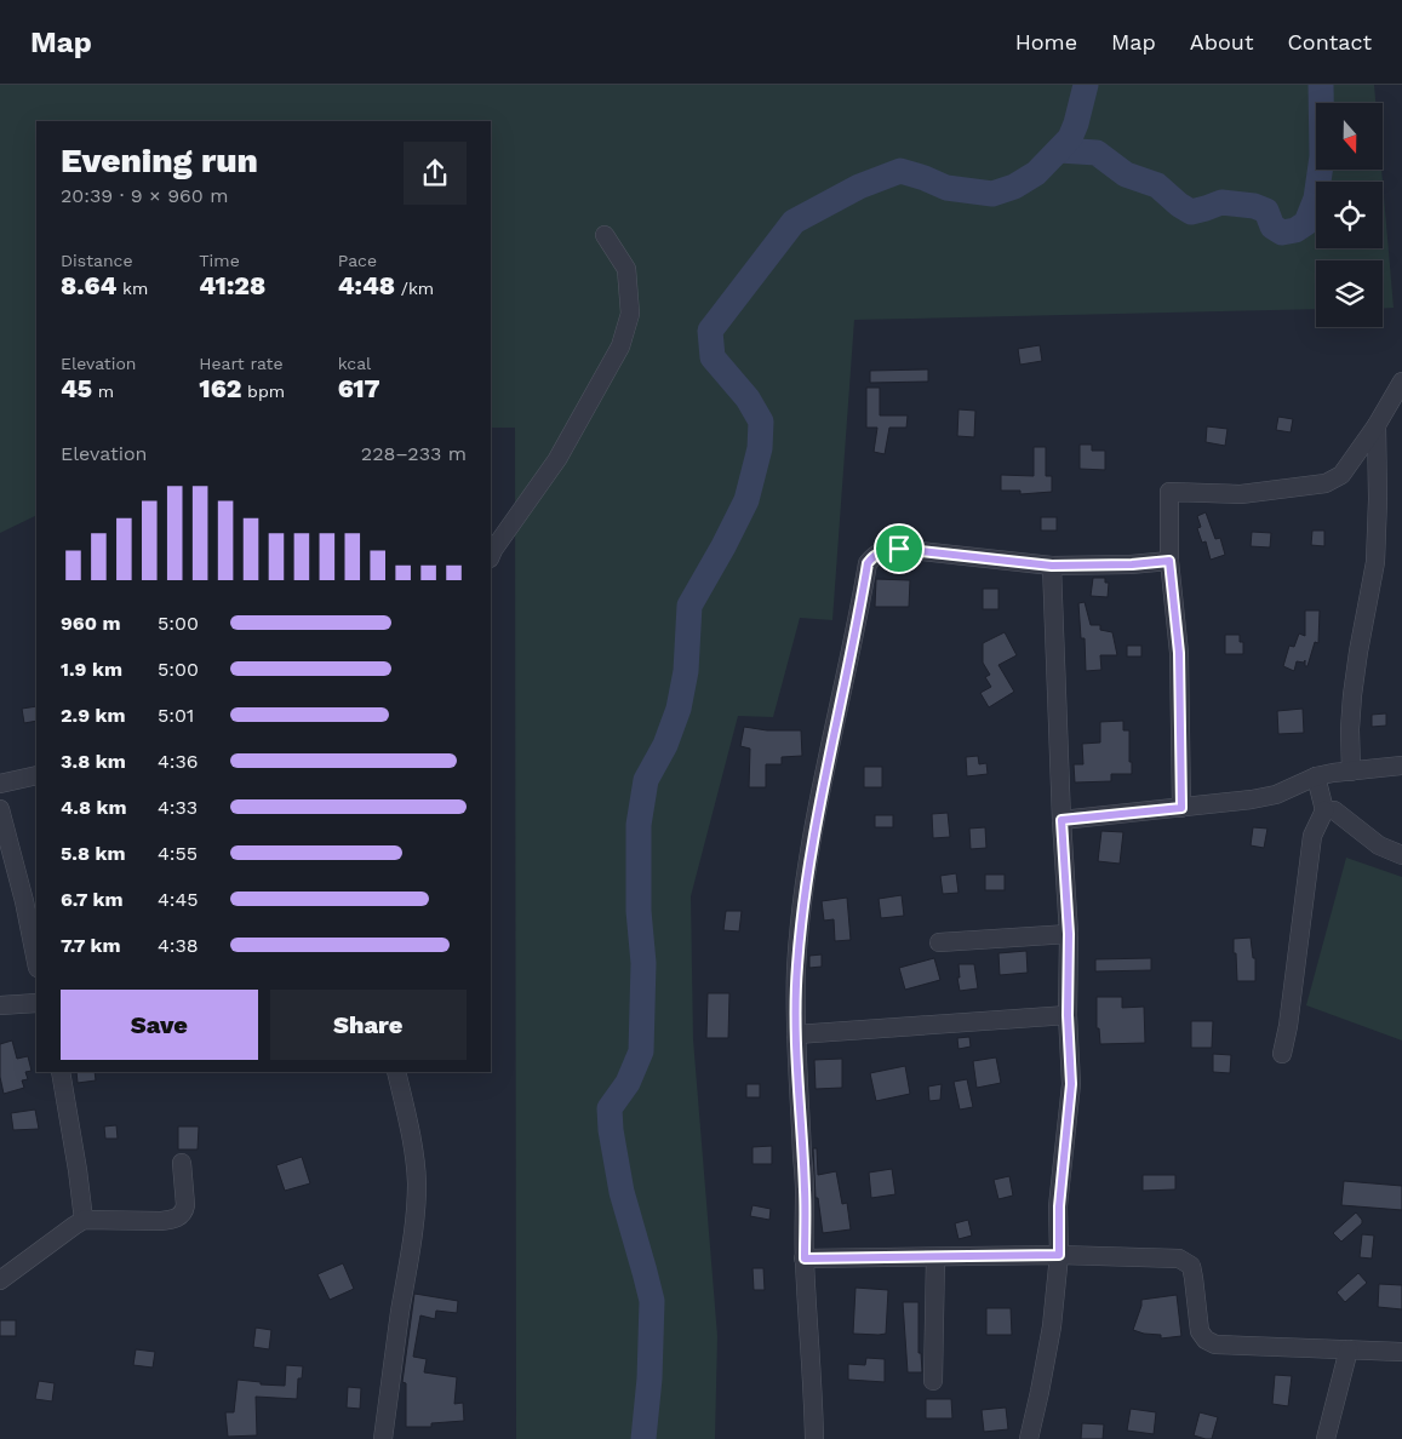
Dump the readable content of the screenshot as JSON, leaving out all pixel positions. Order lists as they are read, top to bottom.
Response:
{
  "north": "bottom",
  "page": {
    "header": "Map",
    "nav": [
      "Home",
      "Map",
      "About",
      "Contact"
    ],
    "heading": ["Evening run", "20:39 · 9 × 960 m"],
    "stats": [
      ["Distance", "8.64 km"],
      ["Time", "41:28"],
      ["Pace", "4:48 /km"],
      ["Elevation", "45 m"],
      ["Heart rate", "162 bpm"],
      ["kcal", "617"]
    ],
    "chart": ["Elevation", "228–233 m"],
    "list": [
      {
        "name": "960 m",
        "note": "5:00"
      },
      {
        "name": "1.9 km",
        "note": "5:00"
      },
      {
        "name": "2.9 km",
        "note": "5:01"
      },
      {
        "name": "3.8 km",
        "note": "4:36"
      },
      {
        "name": "4.8 km",
        "note": "4:33"
      },
      {
        "name": "5.8 km",
        "note": "4:55"
      },
      {
        "name": "6.7 km",
        "note": "4:45"
      },
      {
        "name": "7.7 km",
        "note": "4:38"
      }
    ],
    "buttons": ["Save", "Share"]
  }
}
